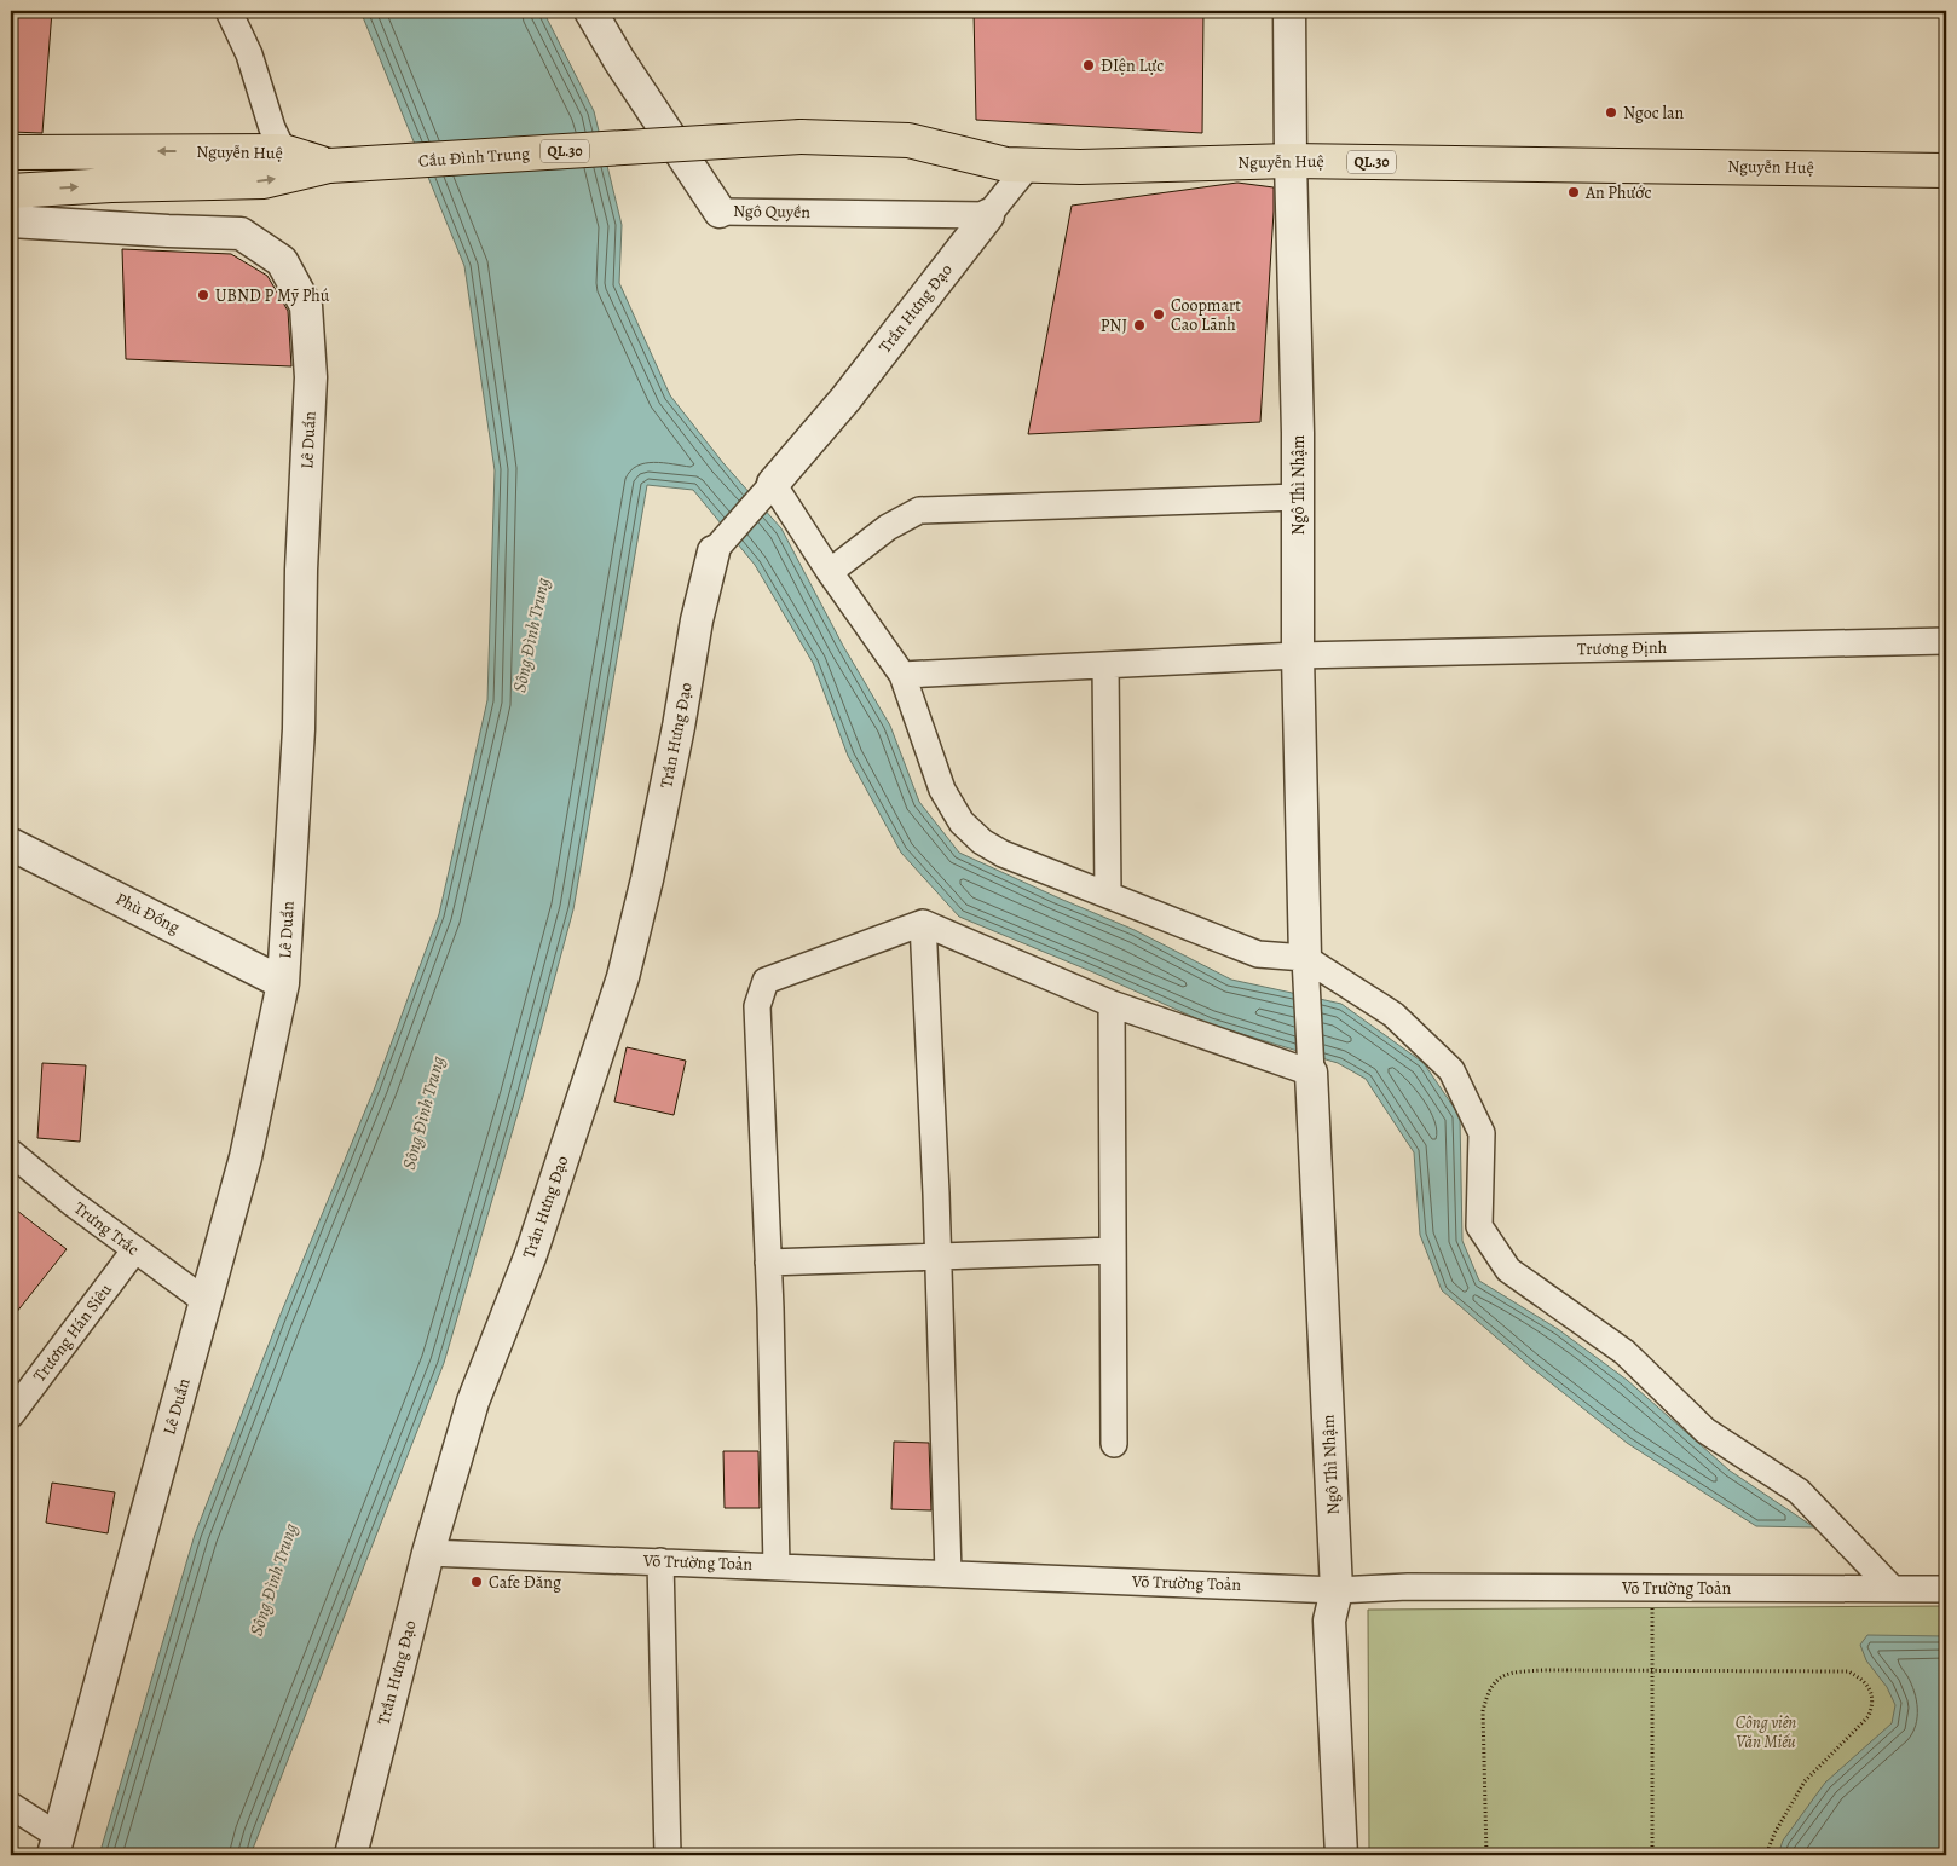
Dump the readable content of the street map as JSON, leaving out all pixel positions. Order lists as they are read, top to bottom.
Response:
{
  "streets": {
    "highway": ["QL.30", "Nguyễn Huệ", "Cầu Đình Trung"],
    "street": [
      "Ngô Quyền",
      "Trần Hưng Đạo",
      "Lê Duẩn",
      "Ngô Thì Nhậm",
      "Trương Định",
      "Phù Đổng",
      "Trưng Trắc",
      "Trương Hán Siêu",
      "Võ Trường Toản"
    ]
  },
  "crossings": [
    ["Nguyễn Huệ", "Cầu Đình Trung"],
    ["Nguyễn Huệ", "Ngô Thì Nhậm"],
    ["Ngô Quyền", "Trần Hưng Đạo"],
    ["Trần Hưng Đạo", "Võ Trường Toản"],
    ["Lê Duẩn", "Phù Đổng"],
    ["Lê Duẩn", "Trưng Trắc"],
    ["Ngô Thì Nhậm", "Trương Định"],
    ["Ngô Thì Nhậm", "Võ Trường Toản"],
    ["Trưng Trắc", "Trương Hán Siêu"]
  ],
  "water": ["Sông Đình Trung"],
  "parks": ["Công viên Văn Miếu"],
  "places": [
    "ĐIện Lực",
    "Ngoc lan",
    "An Phước",
    "UBND P Mỹ Phú",
    "Coopmart Cao Lãnh",
    "PNJ",
    "Cafe Đăng"
  ]
}
